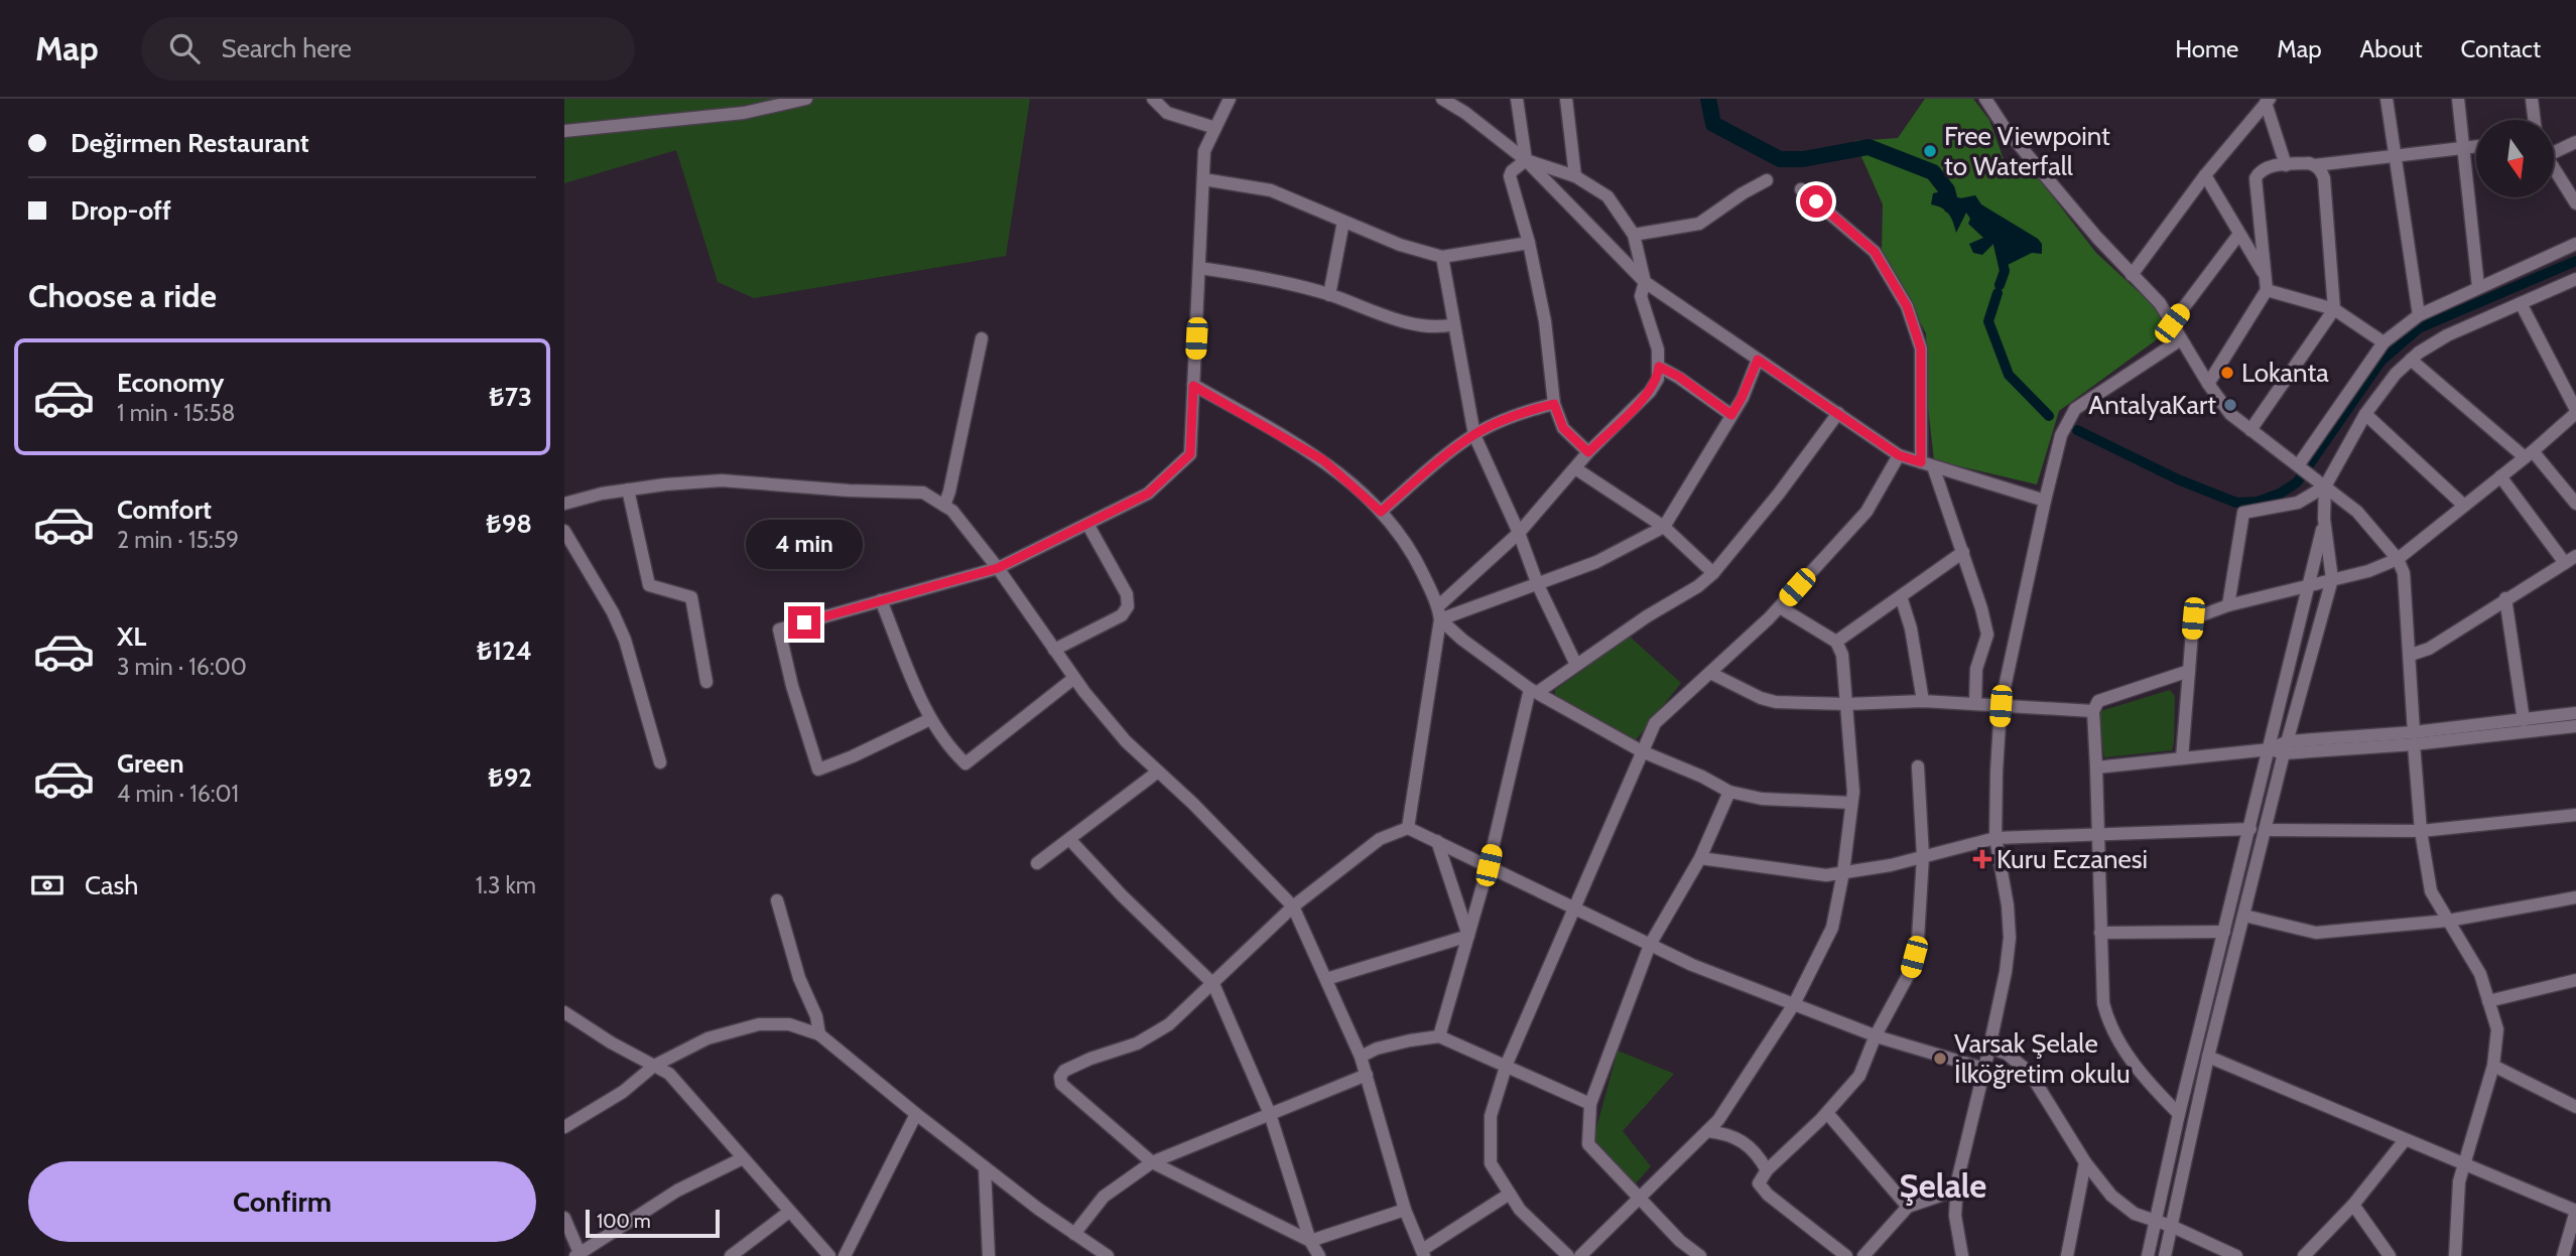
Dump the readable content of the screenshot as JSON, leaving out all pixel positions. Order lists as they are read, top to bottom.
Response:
{
  "districts": ["Şelale"],
  "places": {
    "other": [
      "Free Viewpoint to Waterfall",
      "Lokanta",
      "AntalyaKart",
      "Varsak Şelale İlköğretim okulu"
    ],
    "health": ["Kuru Eczanesi"]
  },
  "scale_bar": "100 m",
  "north": "bottom",
  "page": {
    "header": "Map",
    "search": "Search here",
    "nav": [
      "Home",
      "Map",
      "About",
      "Contact"
    ],
    "banner": ["Değirmen Restaurant", "Drop-off"],
    "heading": "Choose a ride",
    "list": [
      {
        "name": "Economy",
        "note": "1 min · 15:58",
        "value": "₺73"
      },
      {
        "name": "Comfort",
        "note": "2 min · 15:59",
        "value": "₺98"
      },
      {
        "name": "XL",
        "note": "3 min · 16:00",
        "value": "₺124"
      },
      {
        "name": "Green",
        "note": "4 min · 16:01",
        "value": "₺92"
      }
    ],
    "bubble": "4 min",
    "pay": ["Cash", "1.3 km"],
    "buttons": "Confirm",
    "scale": "100 m"
  }
}
